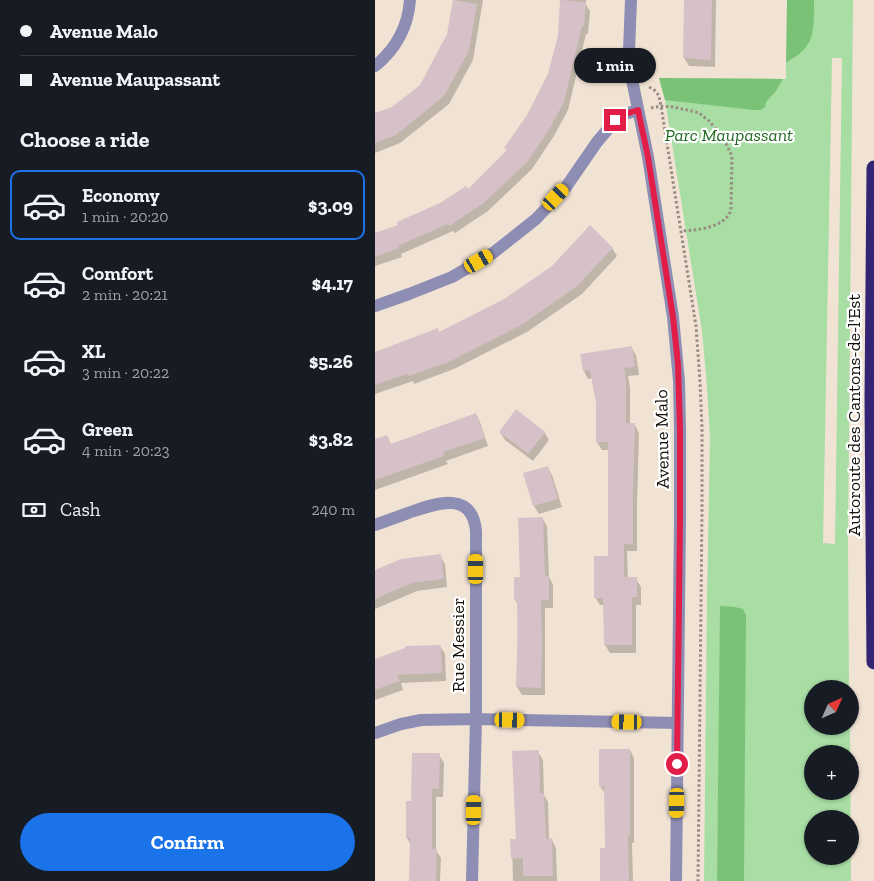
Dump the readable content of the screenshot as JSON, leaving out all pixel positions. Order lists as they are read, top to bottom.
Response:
{
  "streets": {
    "highway": ["Autoroute des Cantons-de-l'Est"],
    "street": ["Avenue Malo", "Rue Messier"]
  },
  "parks": ["Parc Maupassant"],
  "north": "top right",
  "page": {
    "banner": ["Avenue Malo", "Avenue Maupassant"],
    "bubble": "1 min",
    "heading": "Choose a ride",
    "list": [
      {
        "name": "Economy",
        "note": "1 min · 20:20",
        "value": "$3.09"
      },
      {
        "name": "Comfort",
        "note": "2 min · 20:21",
        "value": "$4.17"
      },
      {
        "name": "XL",
        "note": "3 min · 20:22",
        "value": "$5.26"
      },
      {
        "name": "Green",
        "note": "4 min · 20:23",
        "value": "$3.82"
      }
    ],
    "pay": ["Cash", "240 m"],
    "map_buttons": ["+", "−"],
    "buttons": "Confirm"
  }
}
